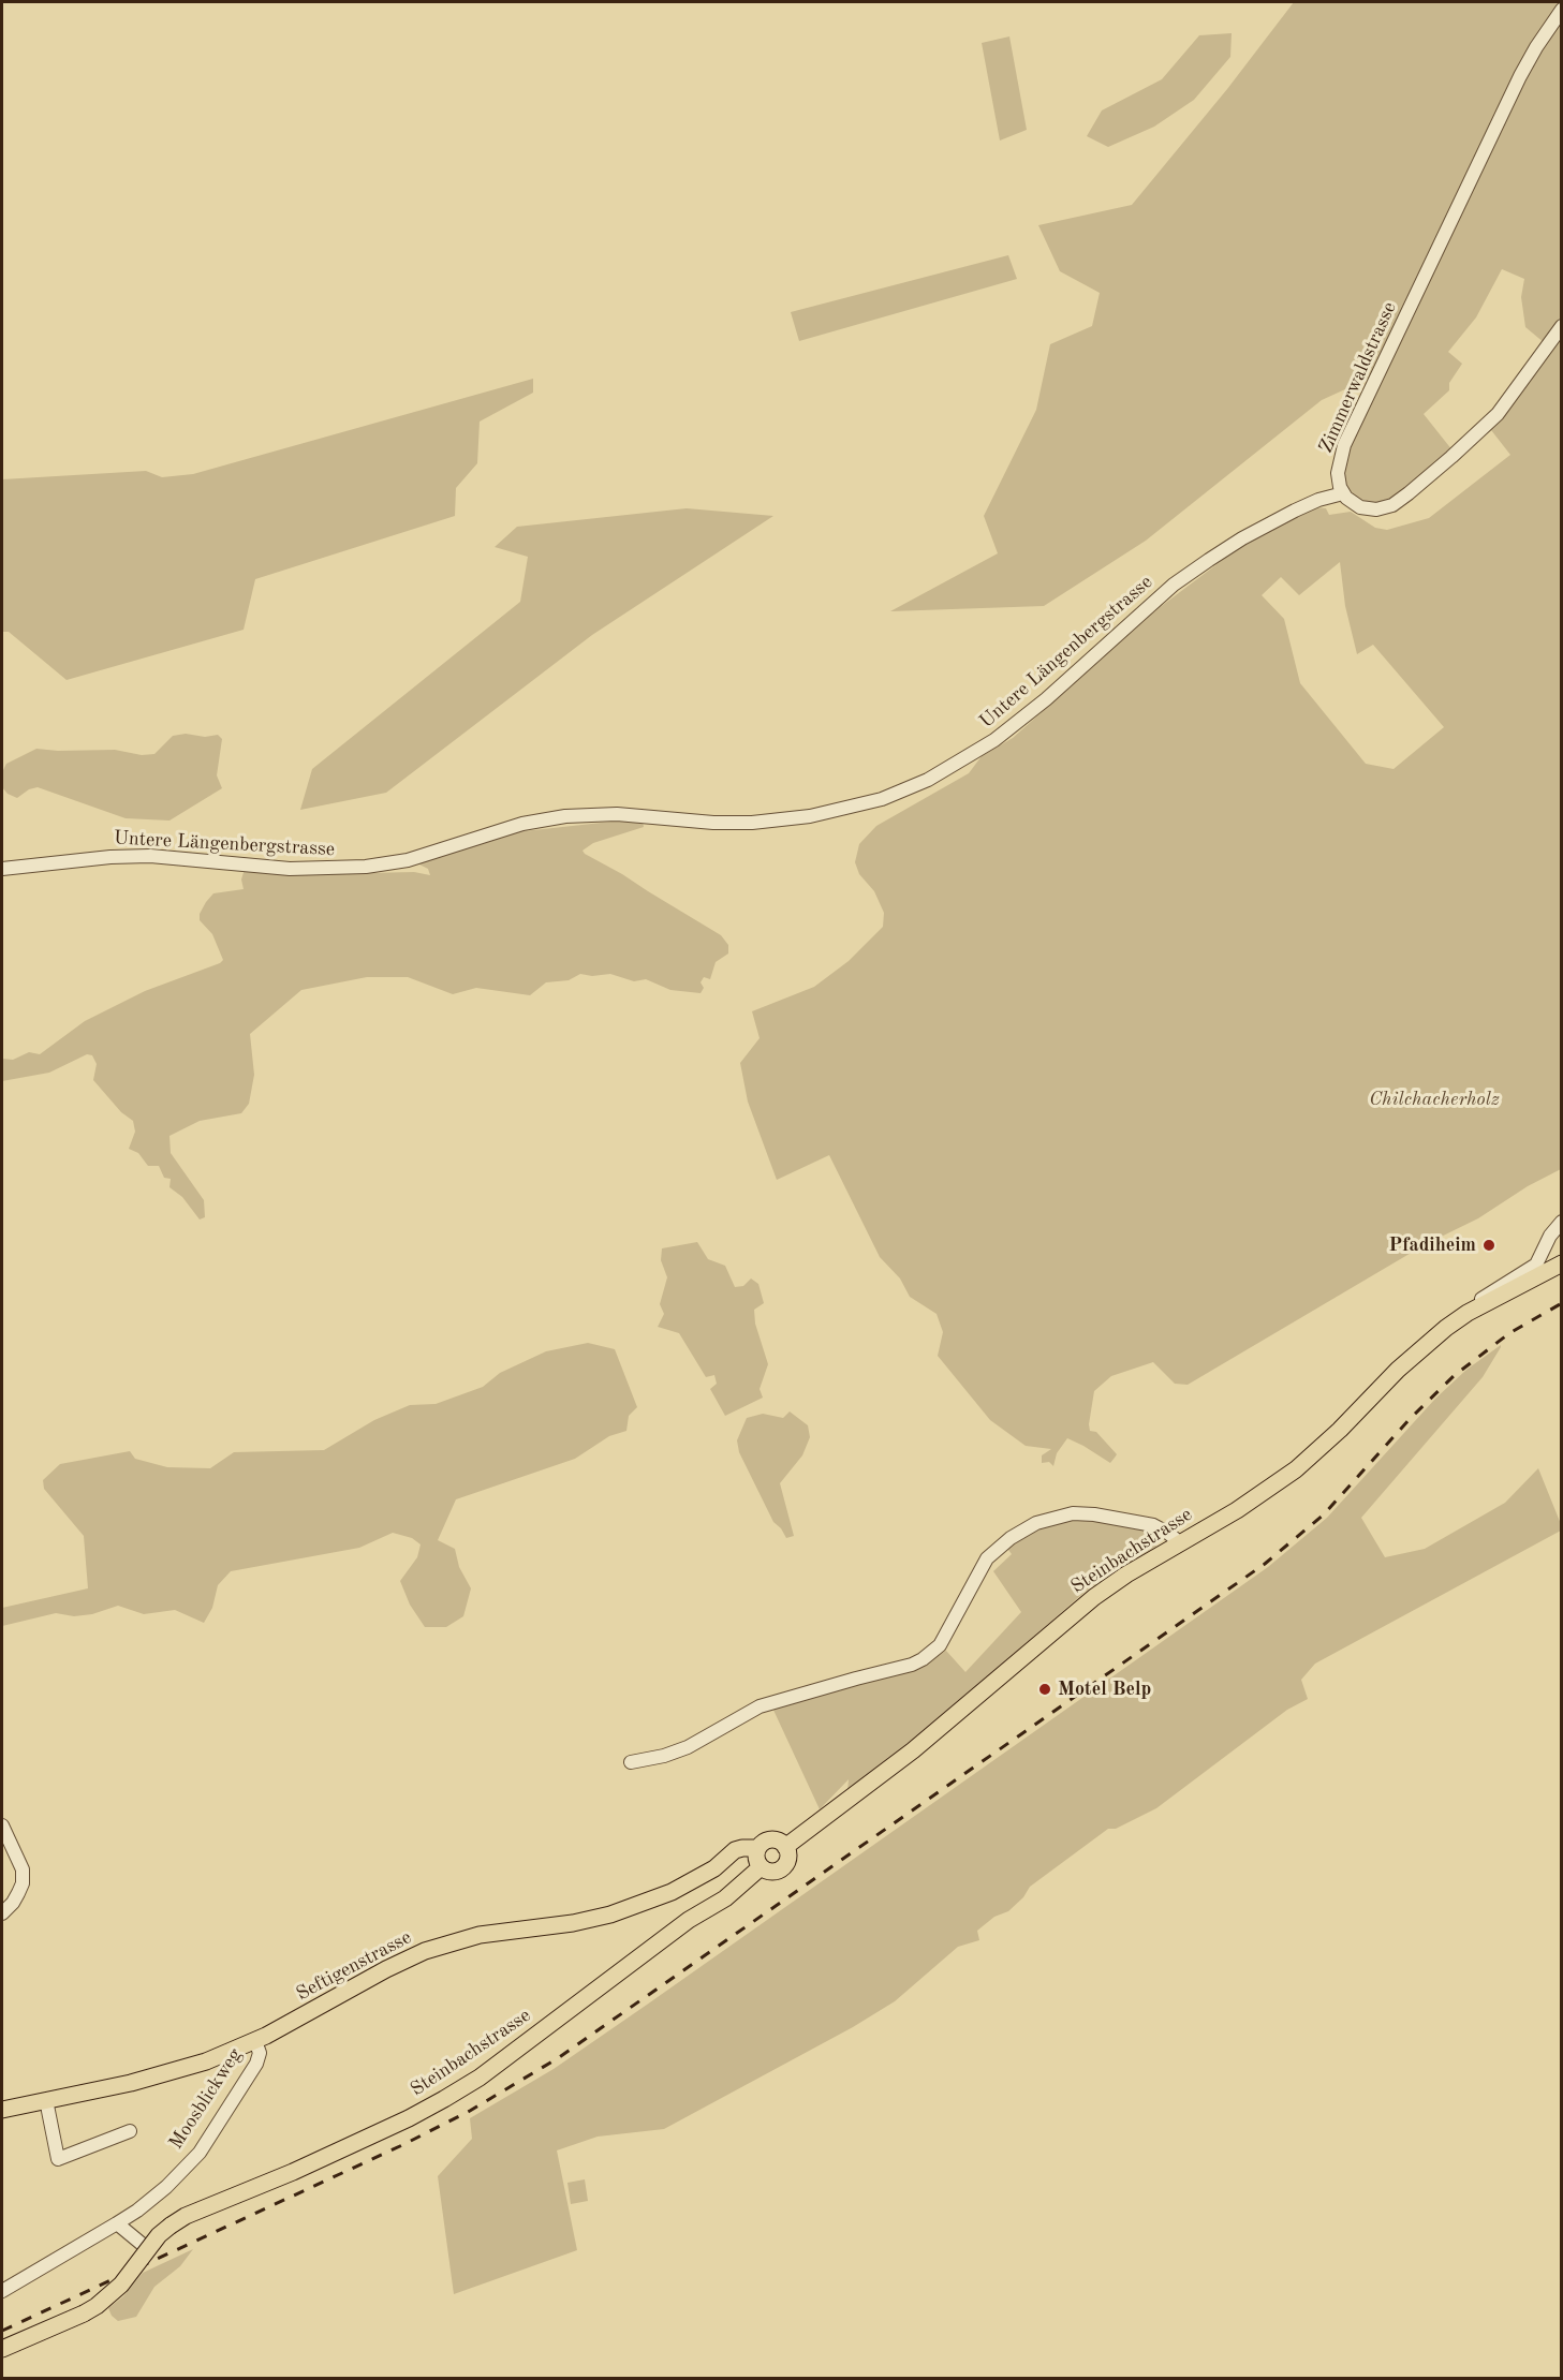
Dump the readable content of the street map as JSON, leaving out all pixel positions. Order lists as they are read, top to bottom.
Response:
{
  "streets": {
    "main road": ["Steinbachstrasse", "Seftigenstrasse"],
    "street": ["Zimmerwaldstrasse", "Untere Längenbergstrasse", "Moosblickweg"]
  },
  "crossings": [
    ["Zimmerwaldstrasse", "Untere Längenbergstrasse"],
    ["Steinbachstrasse", "Seftigenstrasse"],
    ["Seftigenstrasse", "Moosblickweg"]
  ],
  "parks": ["Chilchacherholz"],
  "places": ["Pfadiheim", "Motel Belp"]
}
